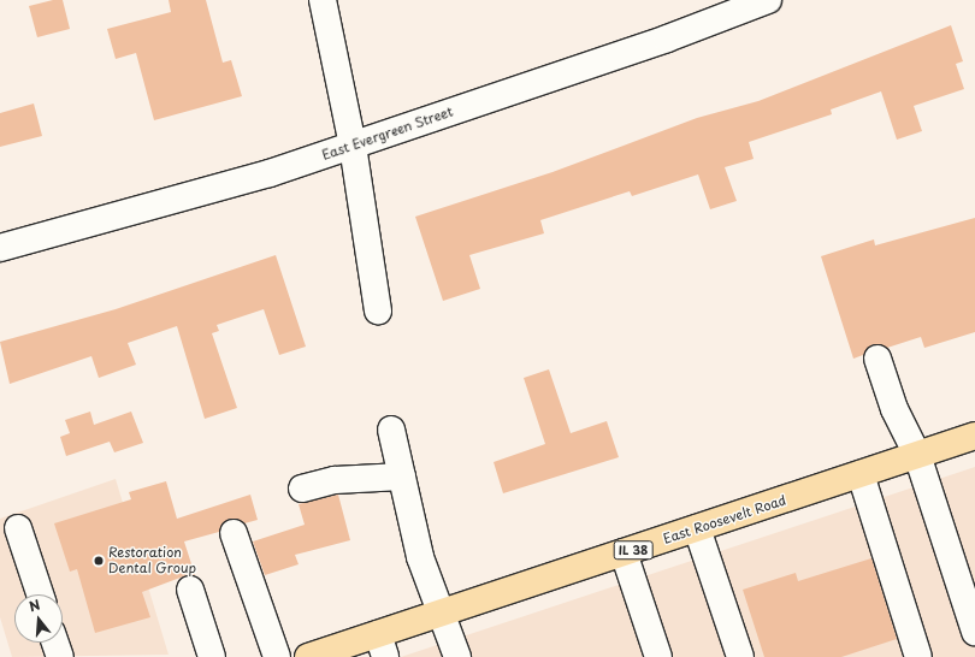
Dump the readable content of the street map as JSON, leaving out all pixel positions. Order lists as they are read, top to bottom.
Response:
{
  "streets": {
    "main road": ["East Roosevelt Road", "IL 38"],
    "street": ["East Evergreen Street"]
  },
  "places": ["Restoration Dental Group"],
  "north": "top"
}
